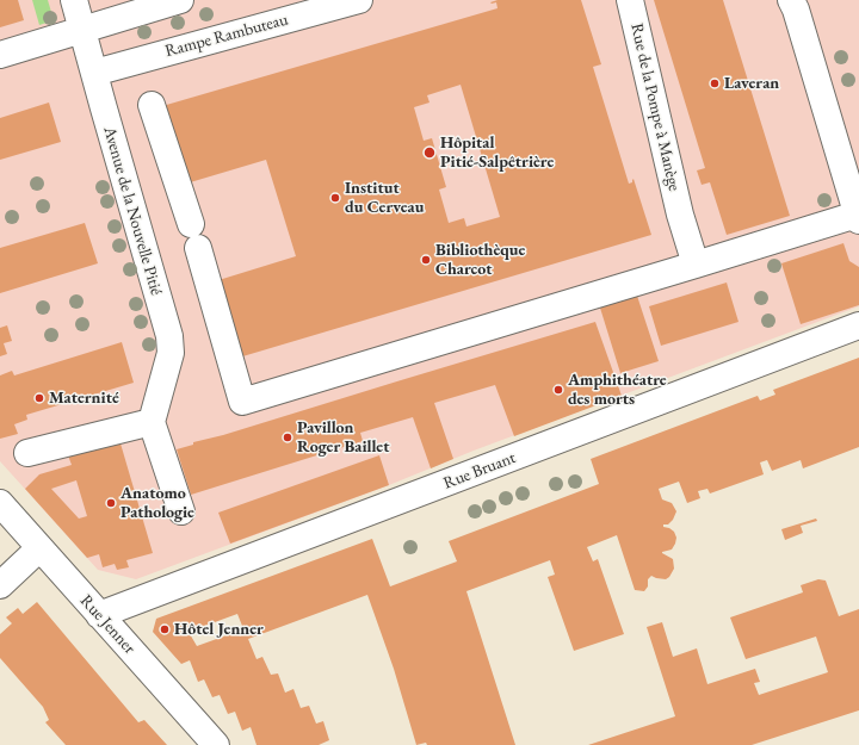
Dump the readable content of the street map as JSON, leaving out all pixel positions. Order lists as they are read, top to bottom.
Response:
{
  "streets": {
    "street": [
      "Rampe Rambuteau",
      "Rue de la Pompe à Manège",
      "Avenue de la Nouvelle Pitié",
      "Rue Bruant",
      "Rue Jenner"
    ]
  },
  "crossings": [
    ["Rampe Rambuteau", "Avenue de la Nouvelle Pitié"],
    ["Rue Bruant", "Rue Jenner"]
  ],
  "places": [
    "Laveran",
    "Hôpital Pitié-Salpêtrière",
    "Institut du Cerveau",
    "Bibliothèque Charcot",
    "Amphithéatre des morts",
    "Maternité",
    "Pavillon Roger Baillet",
    "Anatomo Pathologie",
    "Hôtel Jenner"
  ]
}
